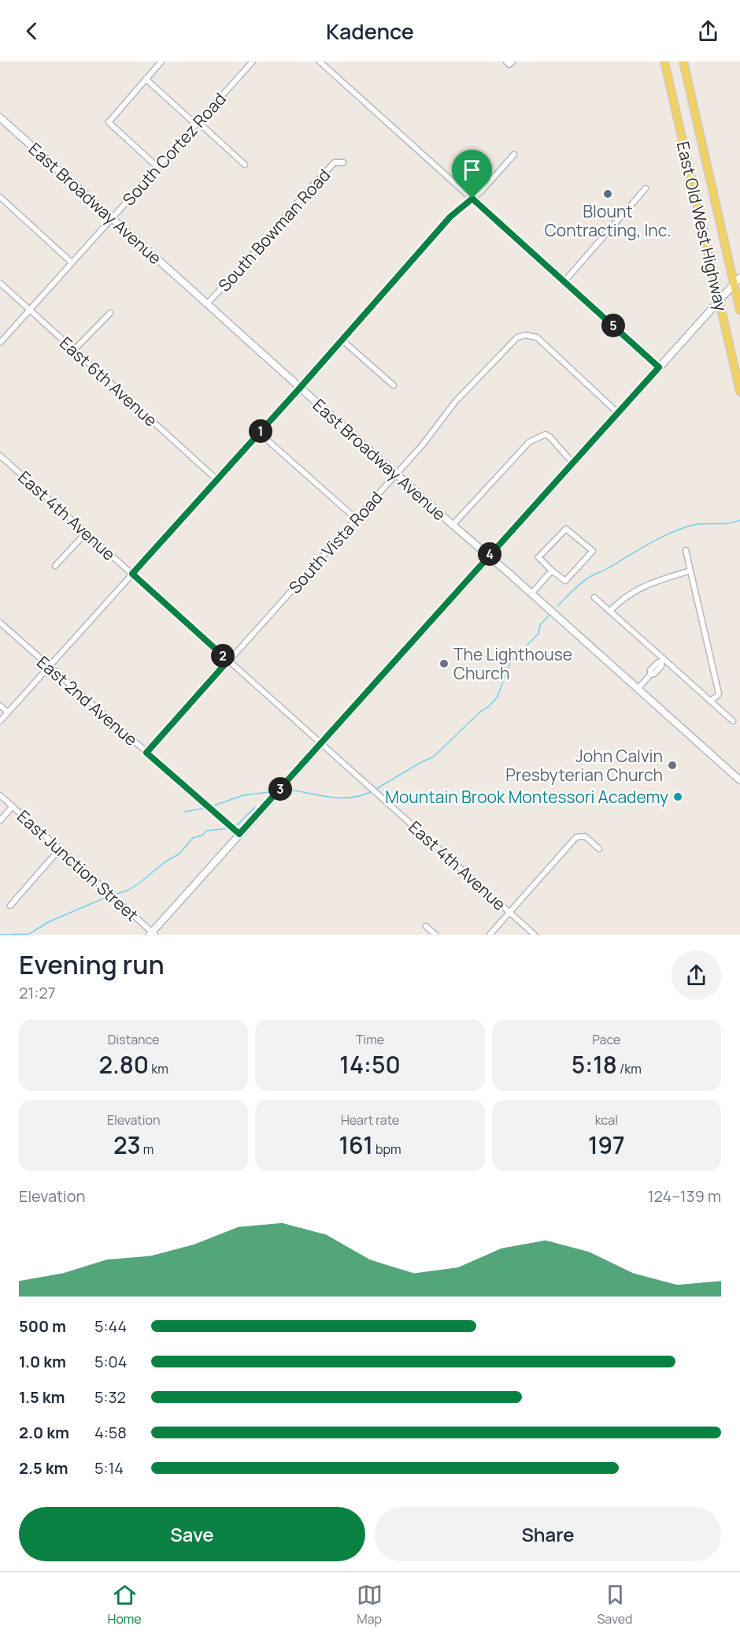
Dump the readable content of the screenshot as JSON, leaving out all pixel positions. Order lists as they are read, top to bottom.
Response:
{
  "streets": {
    "main road": ["East Broadway Avenue", "East Old West Highway"],
    "street": [
      "South Cortez Road",
      "South Bowman Road",
      "East 6th Avenue",
      "East 4th Avenue",
      "South Vista Road",
      "East 2nd Avenue",
      "East Junction Street"
    ]
  },
  "crossings": [
    ["South Cortez Road", "East Broadway Avenue"],
    ["South Cortez Road", "East 6th Avenue"],
    ["East Broadway Avenue", "South Bowman Road"],
    ["East Broadway Avenue", "South Vista Road"],
    ["East 4th Avenue", "South Vista Road"],
    ["South Vista Road", "East 2nd Avenue"]
  ],
  "places": [
    "Blount Contracting, Inc.",
    "The Lighthouse Church",
    "John Calvin Presbyterian Church",
    "Mountain Brook Montessori Academy"
  ],
  "page": {
    "header": "Kadence",
    "pins": [
      "5",
      "1",
      "4",
      "2",
      "3"
    ],
    "heading": ["Evening run", "21:27"],
    "stats": [
      ["Distance", "2.80 km"],
      ["Time", "14:50"],
      ["Pace", "5:18 /km"],
      ["Elevation", "23 m"],
      ["Heart rate", "161 bpm"],
      ["kcal", "197"]
    ],
    "chart": ["Elevation", "124–139 m"],
    "list": [
      {
        "name": "500 m",
        "note": "5:44"
      },
      {
        "name": "1.0 km",
        "note": "5:04"
      },
      {
        "name": "1.5 km",
        "note": "5:32"
      },
      {
        "name": "2.0 km",
        "note": "4:58"
      },
      {
        "name": "2.5 km",
        "note": "5:14"
      }
    ],
    "buttons": ["Save", "Share"],
    "tabs": ["Home", "Map", "Saved"]
  }
}
